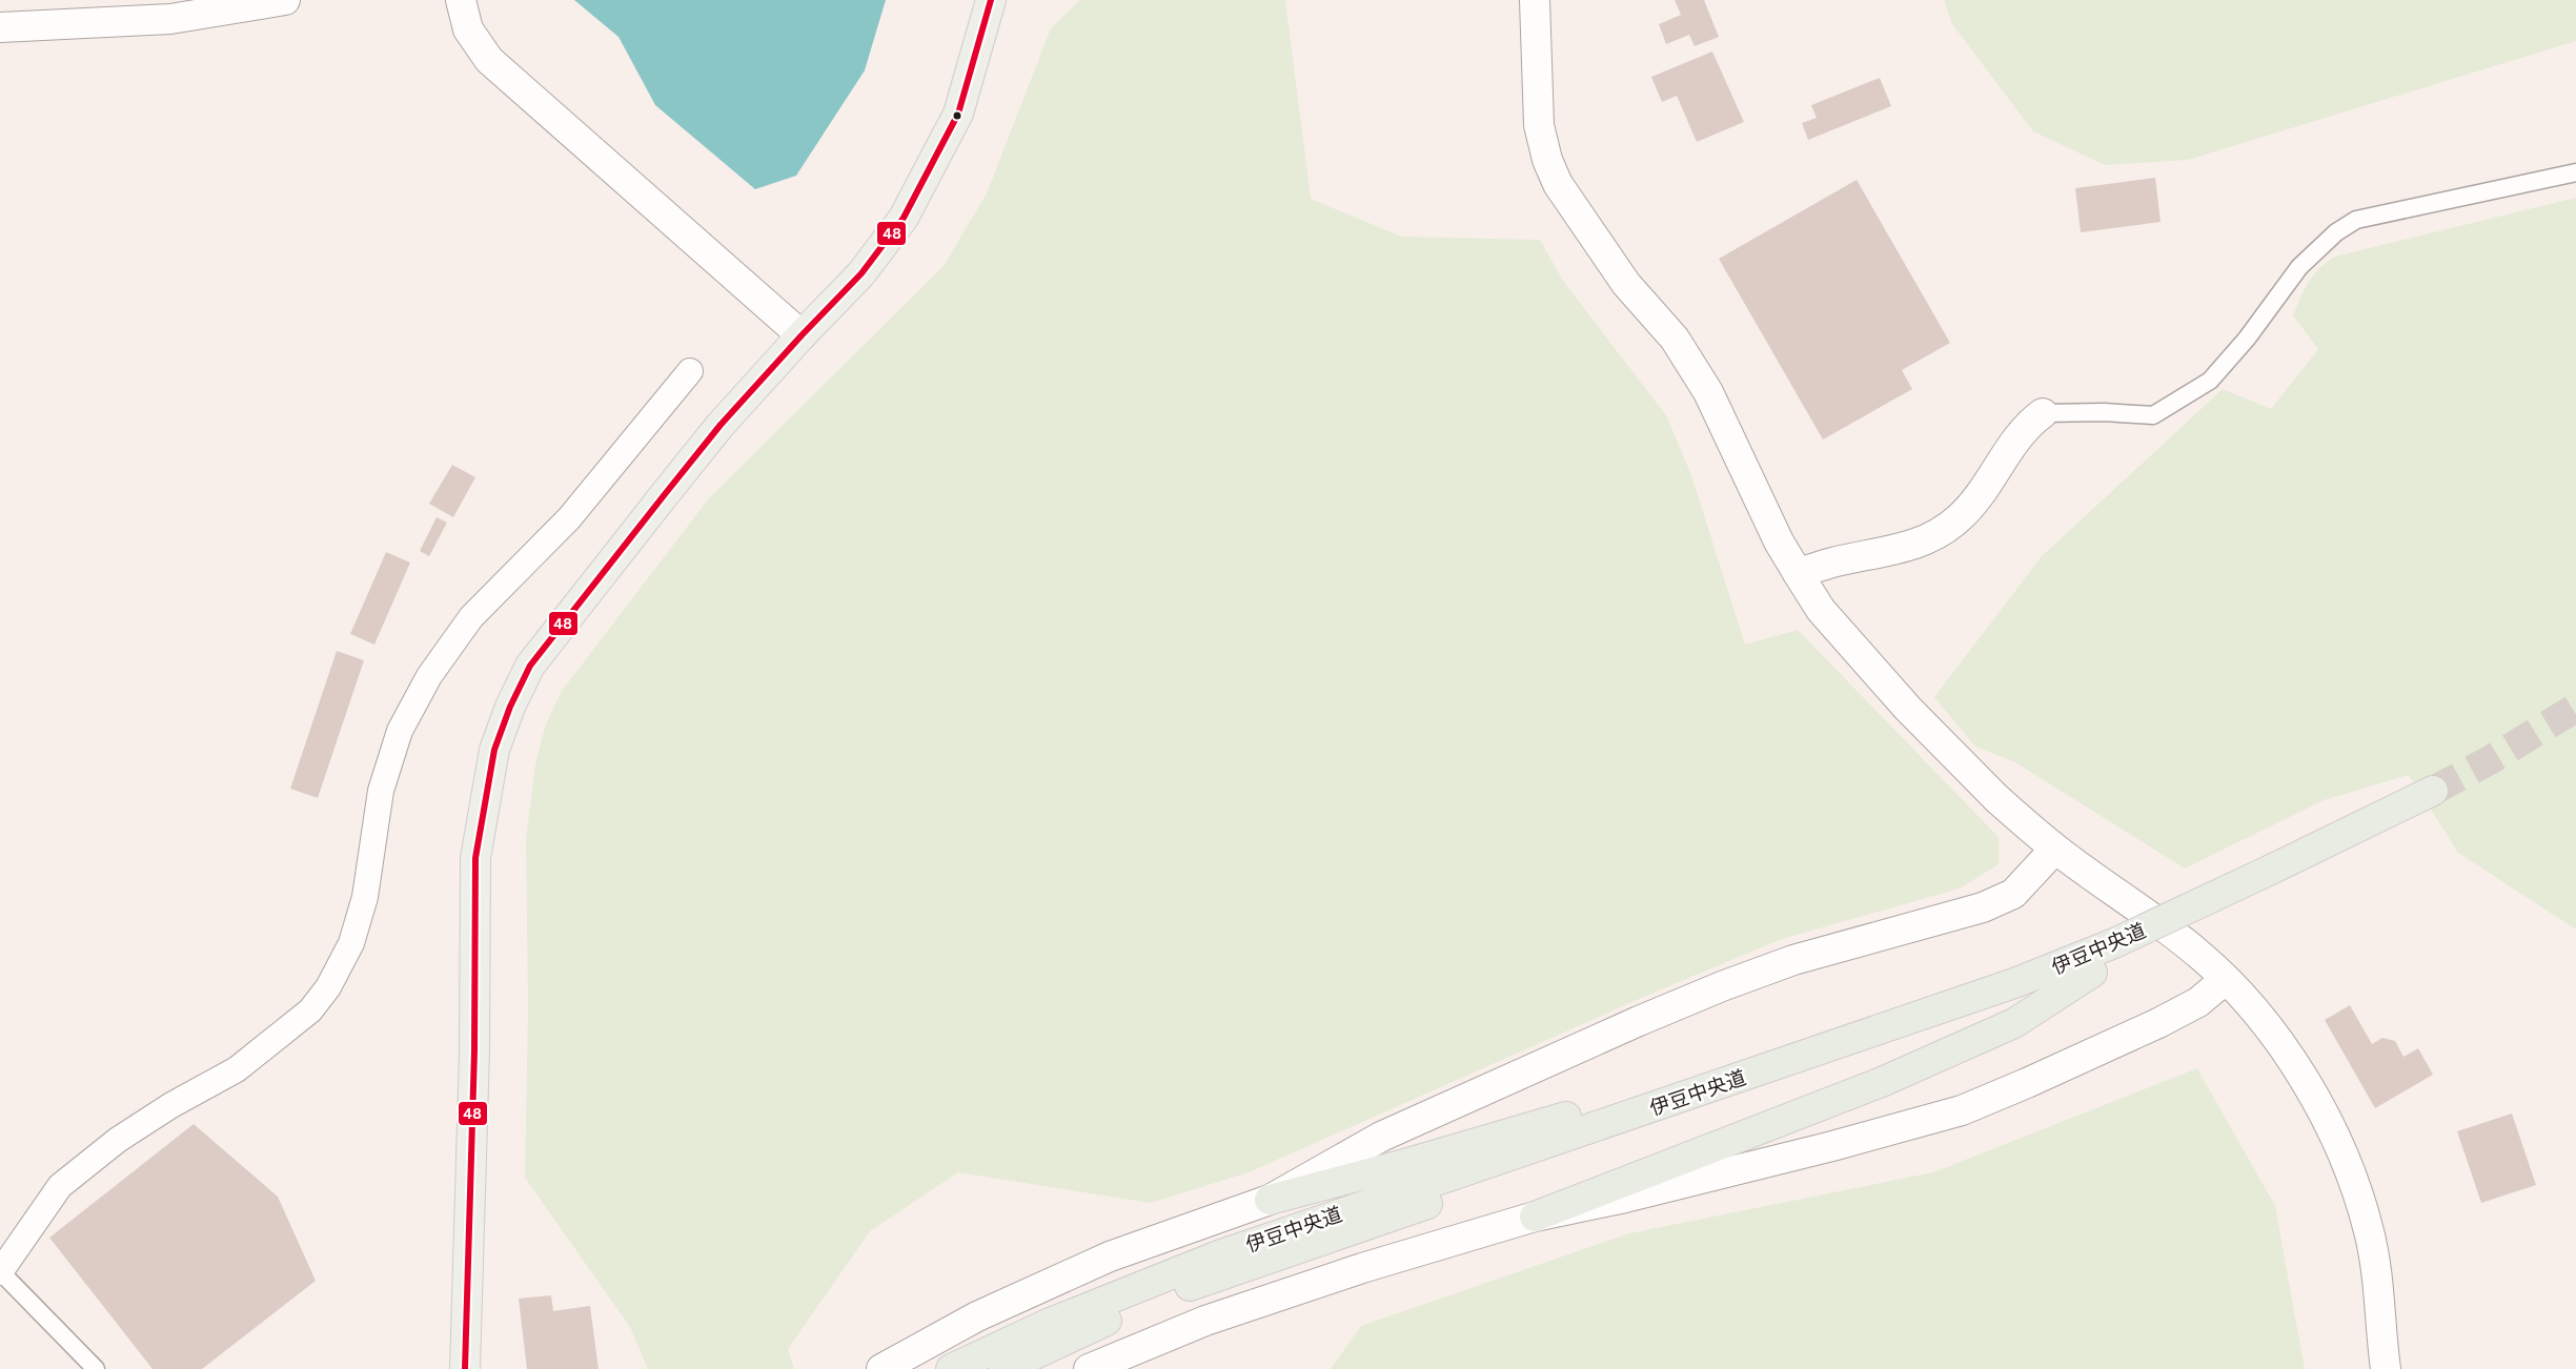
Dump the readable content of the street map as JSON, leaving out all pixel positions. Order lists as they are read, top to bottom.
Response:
{
  "streets": {
    "highway": ["伊豆中央道"]
  },
  "lines": ["transit line 48"]
}
